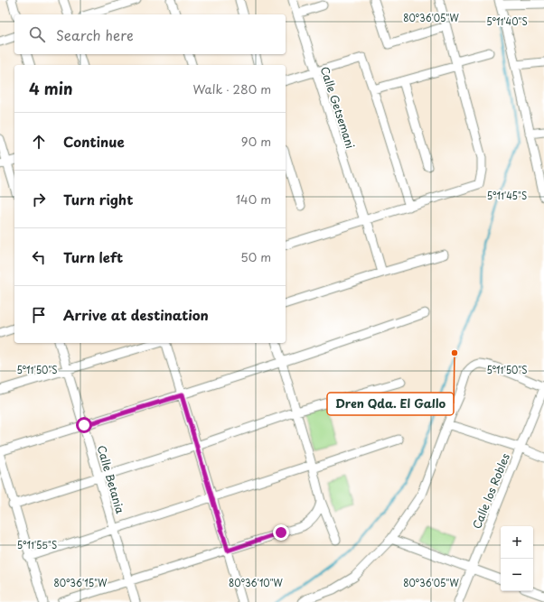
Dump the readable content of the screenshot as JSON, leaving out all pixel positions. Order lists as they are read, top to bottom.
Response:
{
  "streets": {
    "street": ["Calle Getsemani", "Calle Betania", "Calle los Robles"]
  },
  "places": ["Dren Qda. El Gallo"],
  "page": {
    "search": "Search here",
    "heading": ["4 min", "Walk · 280 m"],
    "list": [
      ["Continue", "90 m"],
      ["Turn right", "140 m"],
      ["Turn left", "50 m"],
      "Arrive at destination"
    ],
    "map_buttons": ["+", "−"]
  },
  "coordinates": [
    "80°36'05\"W",
    "5°11'40\"S",
    "5°11'45\"S",
    "5°11'50\"S",
    "5°11'55\"S",
    "80°36'15\"W",
    "80°36'10\"W"
  ]
}
